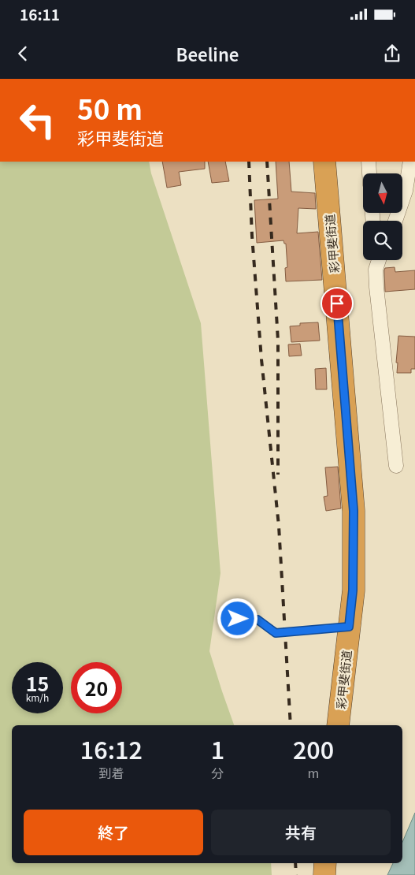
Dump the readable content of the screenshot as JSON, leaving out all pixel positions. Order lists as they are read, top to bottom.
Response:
{
  "streets": {
    "highway": ["彩甲斐街道"]
  },
  "north": "bottom",
  "page": {
    "status": "16:11",
    "header": "Beeline",
    "turn": ["50 m", "彩甲斐街道"],
    "speed": "15 km/h",
    "limit": "20",
    "eta": [
      "16:12",
      "到着",
      "1",
      "分",
      "200",
      "m"
    ],
    "buttons": ["終了", "共有"]
  }
}
